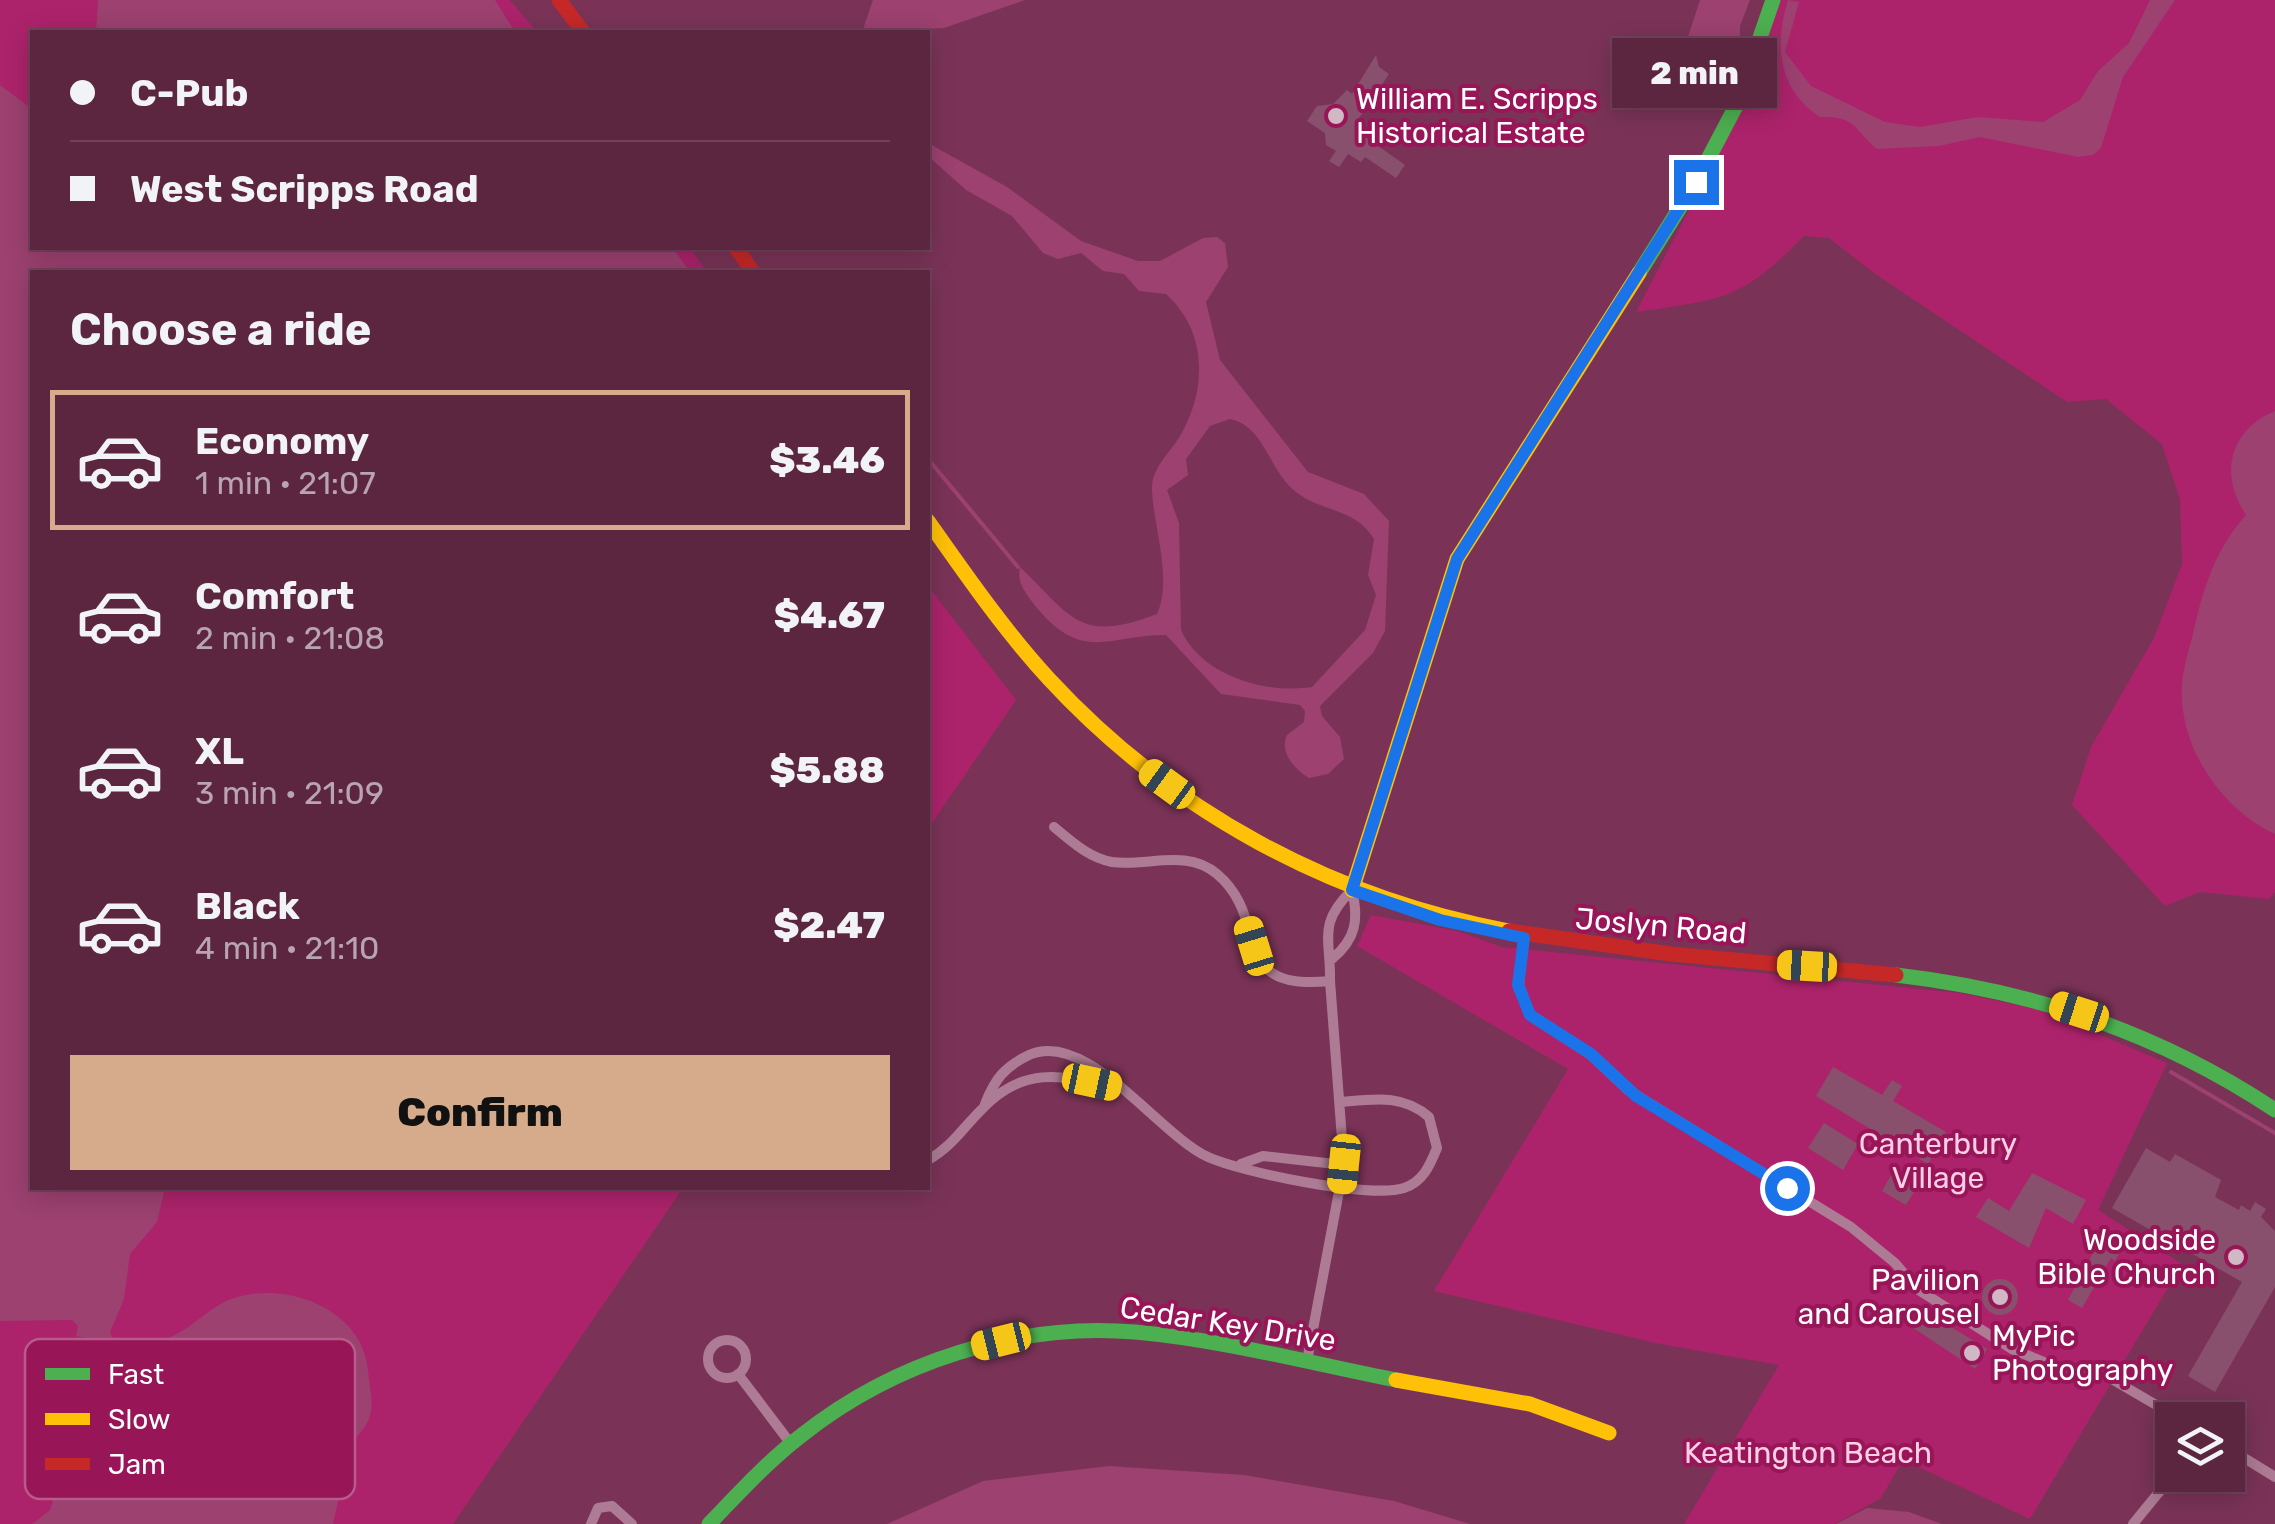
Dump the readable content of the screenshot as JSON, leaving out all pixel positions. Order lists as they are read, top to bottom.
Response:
{
  "streets": {
    "street": ["Joslyn Road", "Cedar Key Drive"]
  },
  "parks": ["Canterbury Village", "Keatington Beach"],
  "places": [
    "William E. Scripps Historical Estate",
    "Woodside Bible Church",
    "Pavilion and Carousel",
    "MyPic Photography"
  ],
  "legend": ["Fast", "Slow", "Jam"],
  "page": {
    "banner": ["C-Pub", "West Scripps Road"],
    "bubble": "2 min",
    "heading": "Choose a ride",
    "list": [
      {
        "name": "Economy",
        "note": "1 min · 21:07",
        "value": "$3.46"
      },
      {
        "name": "Comfort",
        "note": "2 min · 21:08",
        "value": "$4.67"
      },
      {
        "name": "XL",
        "note": "3 min · 21:09",
        "value": "$5.88"
      },
      {
        "name": "Black",
        "note": "4 min · 21:10",
        "value": "$2.47"
      }
    ],
    "buttons": "Confirm"
  }
}
